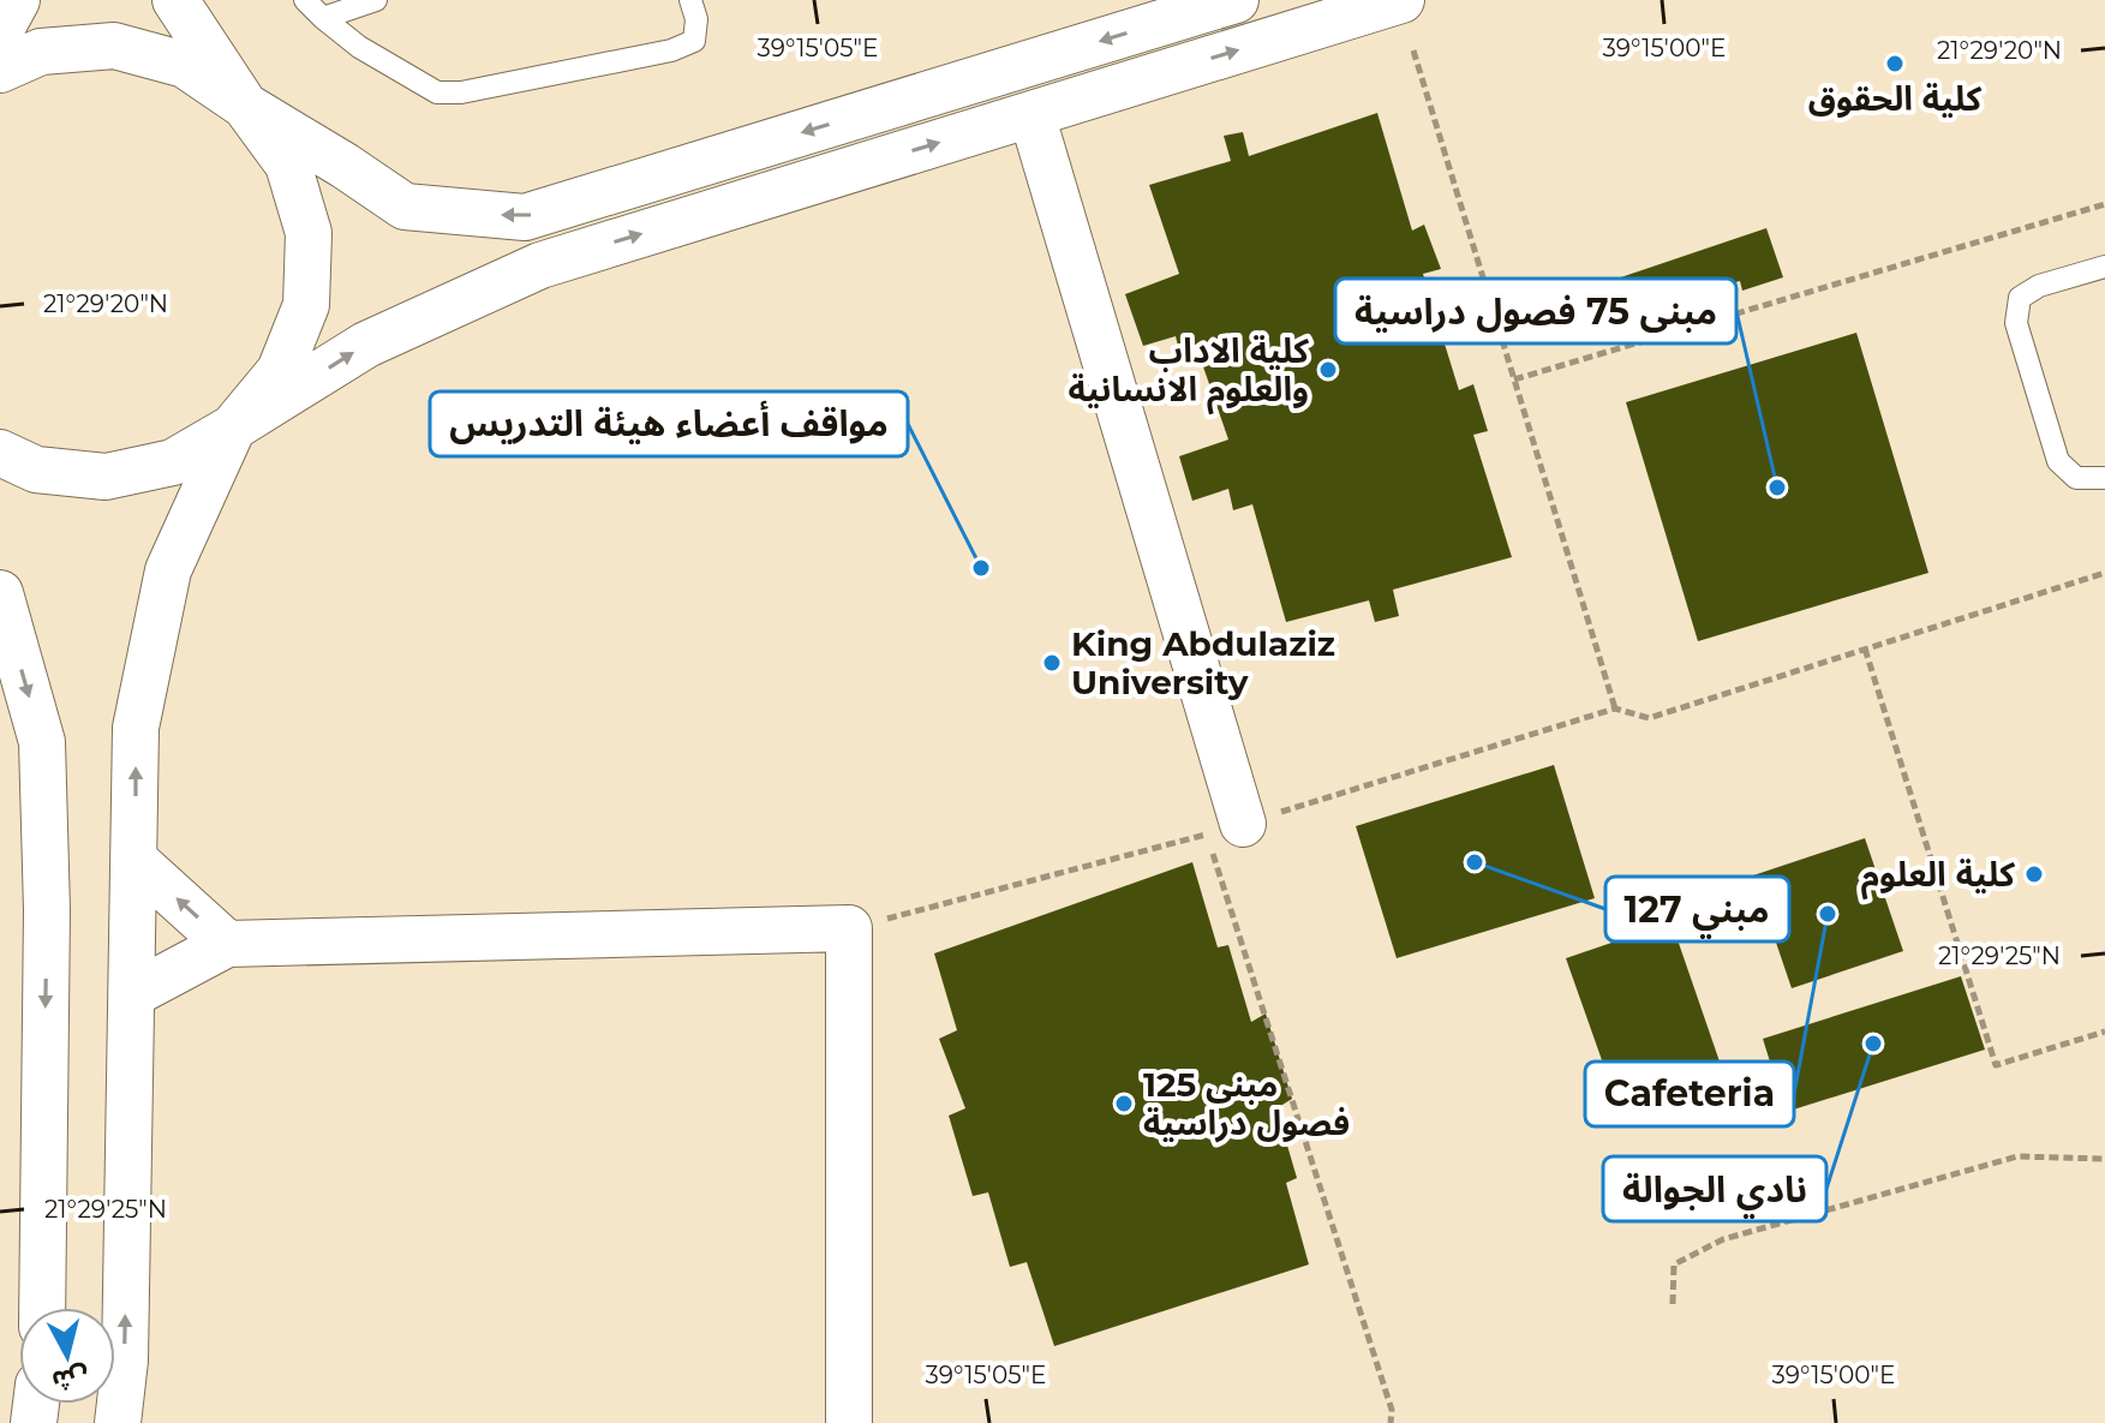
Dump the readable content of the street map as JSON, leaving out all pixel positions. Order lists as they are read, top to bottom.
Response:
{
  "places": [
    "كلية الحقوق",
    "كلية الاداب والعلوم الانسانية",
    "مبنى 75 فصول دراسية",
    "مواقف أعضاء هيئة التدريس",
    "King Abdulaziz University",
    "مبني 127",
    "كلية العلوم",
    "Cafeteria",
    "نادي الجوالة",
    "مبنى 125 فصول دراسية"
  ],
  "north": "bottom",
  "coordinates": [
    "39°15'05\"E",
    "39°15'00\"E",
    "21°29'20\"N",
    "21°29'25\"N"
  ]
}
